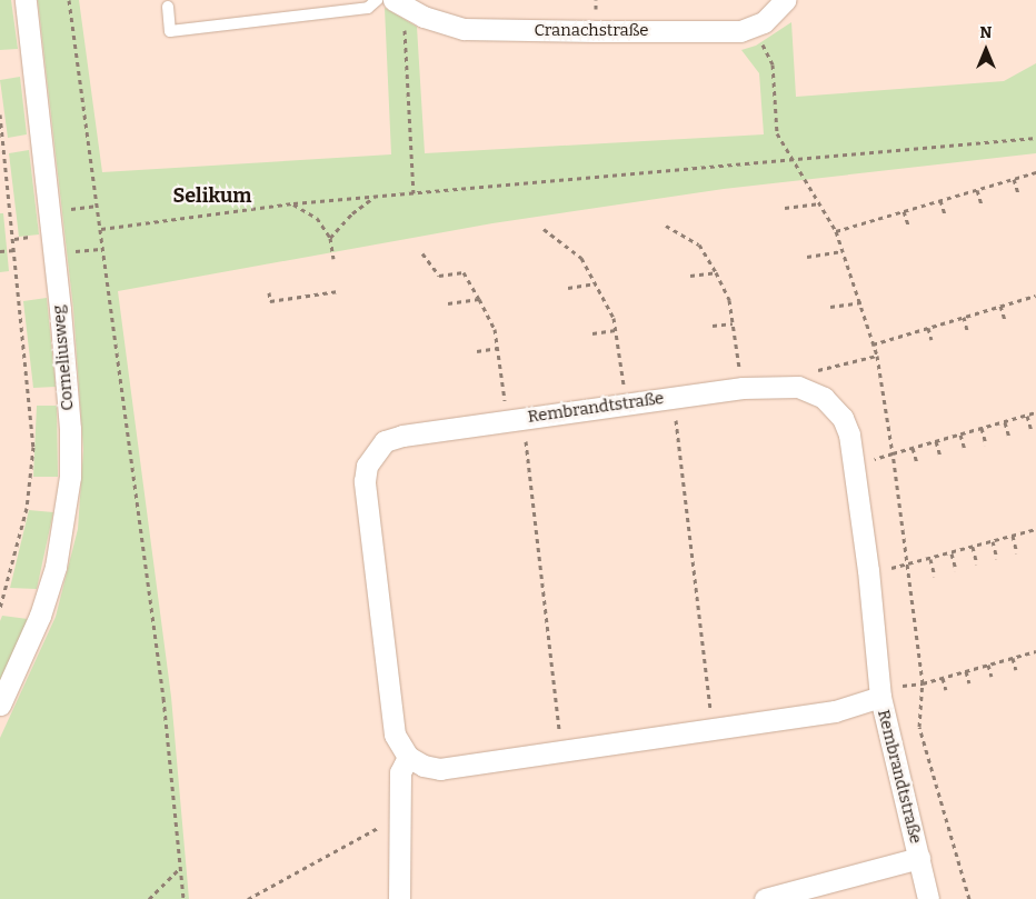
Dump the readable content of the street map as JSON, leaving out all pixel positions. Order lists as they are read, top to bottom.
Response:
{
  "streets": {
    "street": ["Cranachstraße", "Corneliusweg", "Rembrandtstraße"]
  },
  "districts": ["Selikum"],
  "north": "top"
}
